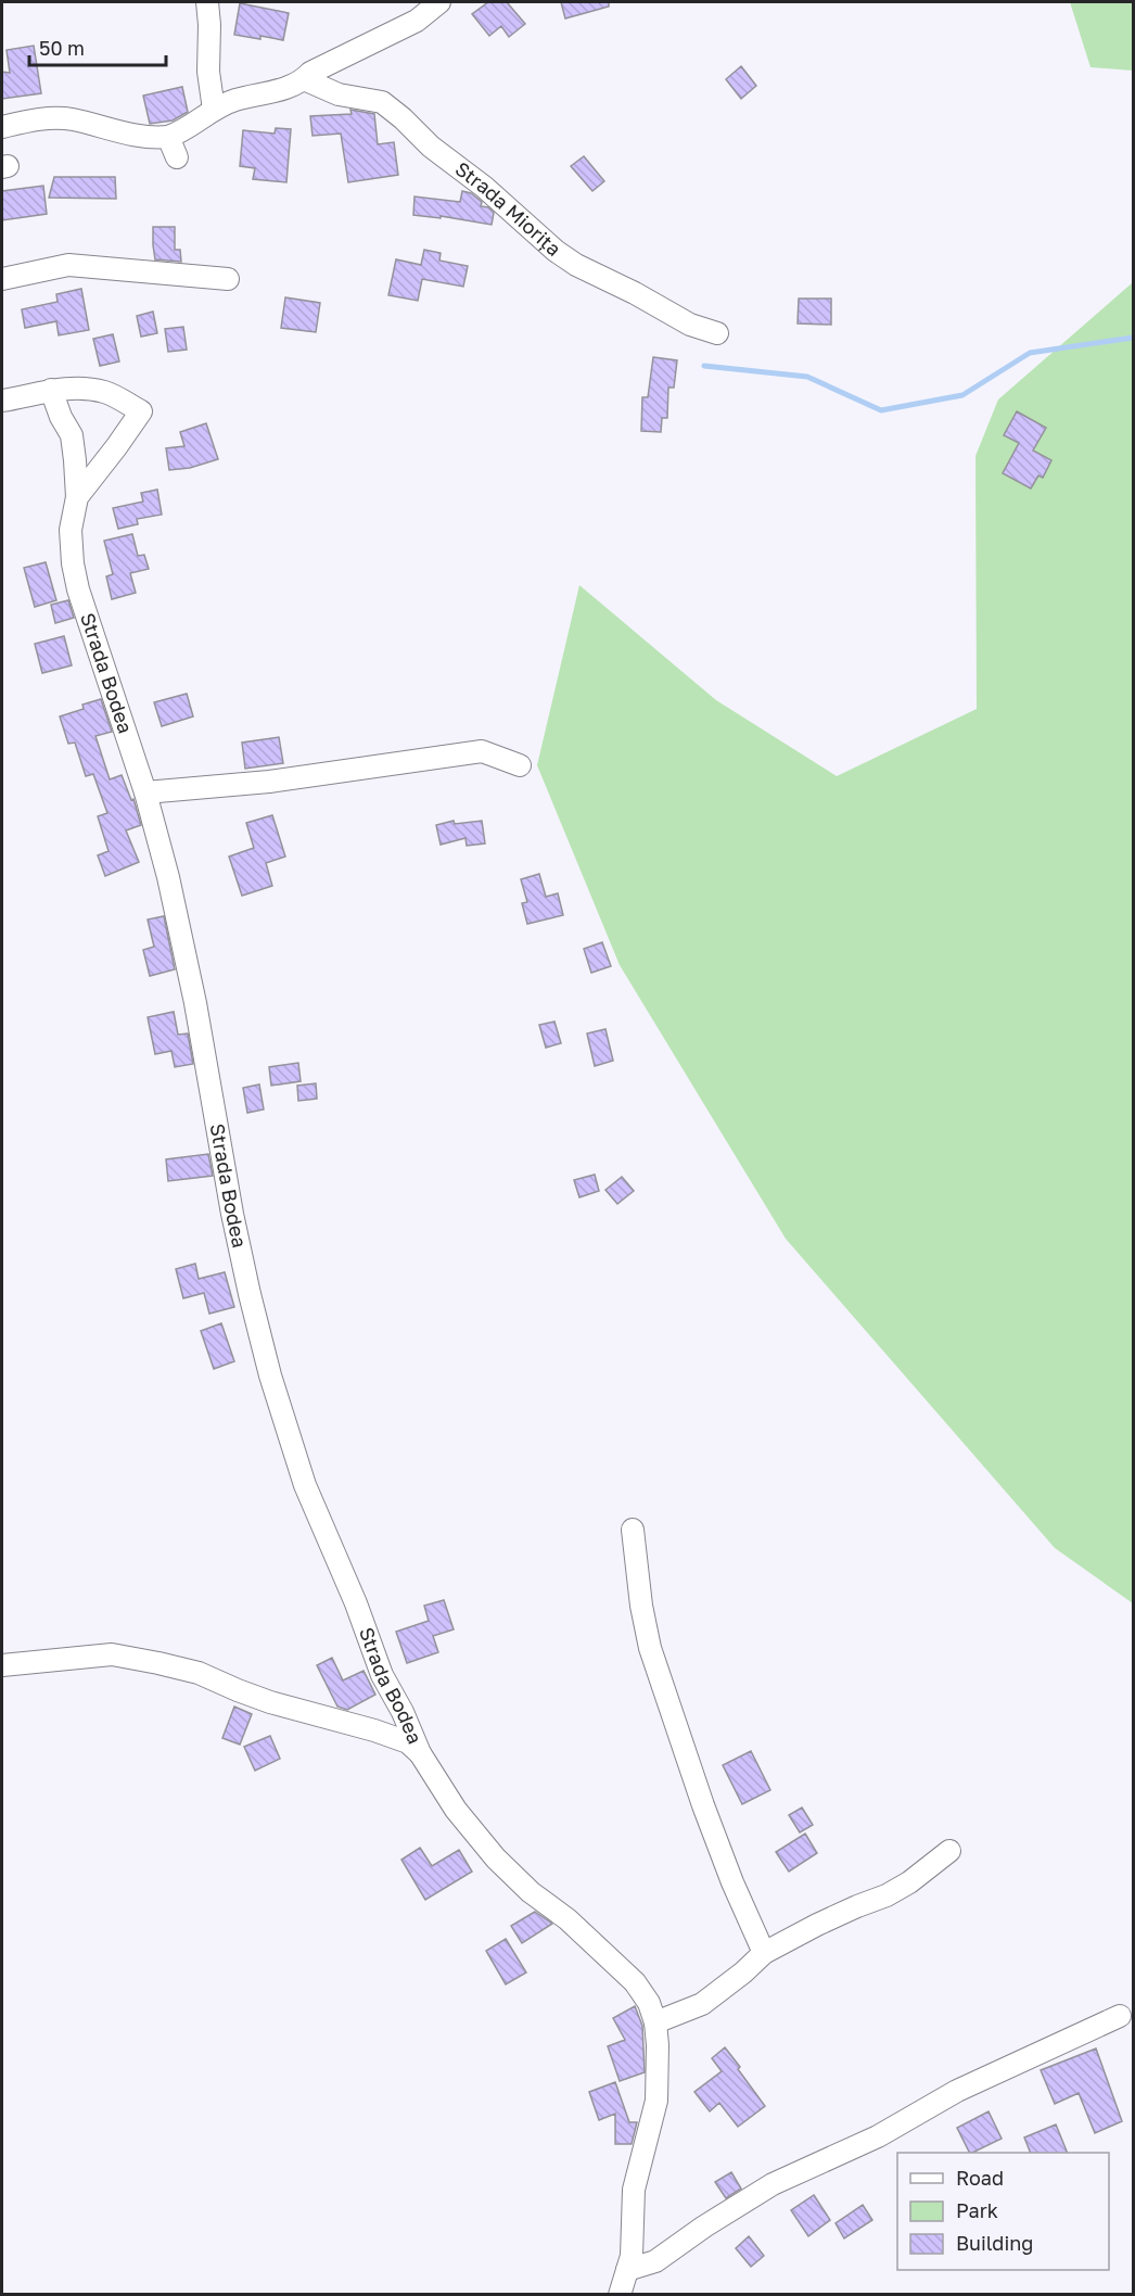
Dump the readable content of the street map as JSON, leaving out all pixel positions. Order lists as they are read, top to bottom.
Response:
{
  "streets": {
    "street": ["Strada Miorița", "Strada Bodea"]
  },
  "legend": ["Road", "Park", "Building"],
  "scale_bar": "50 m"
}
